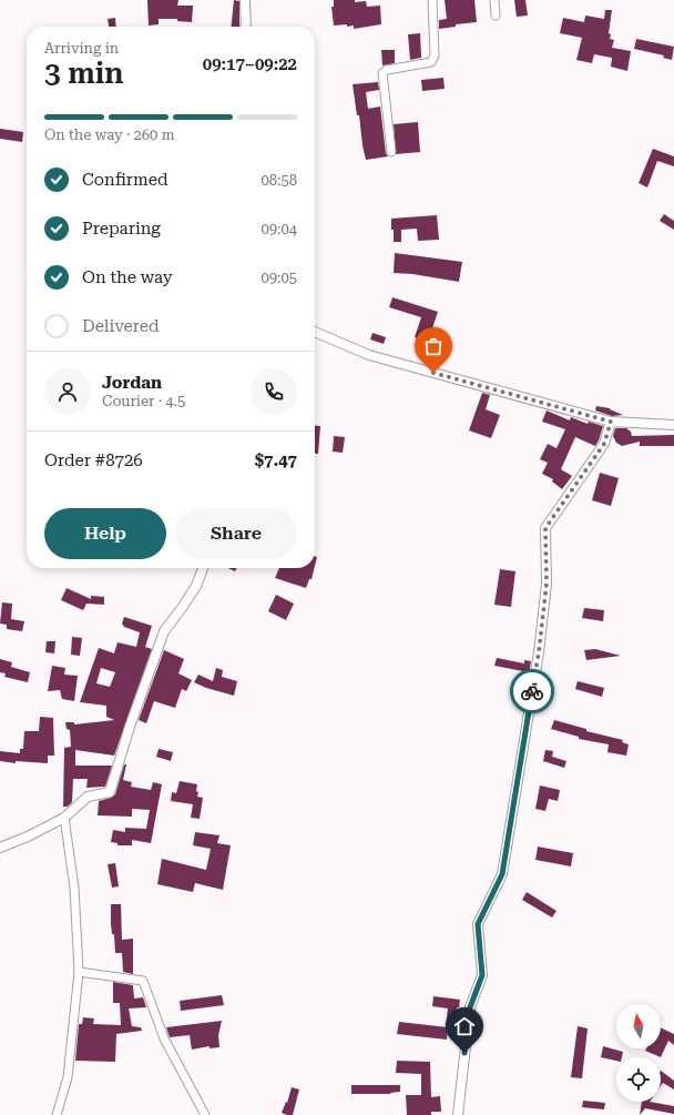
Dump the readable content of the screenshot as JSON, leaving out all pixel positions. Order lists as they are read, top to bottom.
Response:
{
  "north": "top",
  "page": {
    "heading": ["3 min", "Arriving in", "09:17–09:22"],
    "panel": [
      "Jordan",
      "Courier · 4.5",
      "Order #8726",
      "$7.47"
    ],
    "bar": "On the way · 260 m",
    "list": [
      ["Confirmed", "08:58"],
      ["Preparing", "09:04"],
      ["On the way", "09:05"],
      "Delivered"
    ],
    "buttons": ["Help", "Share"]
  }
}
